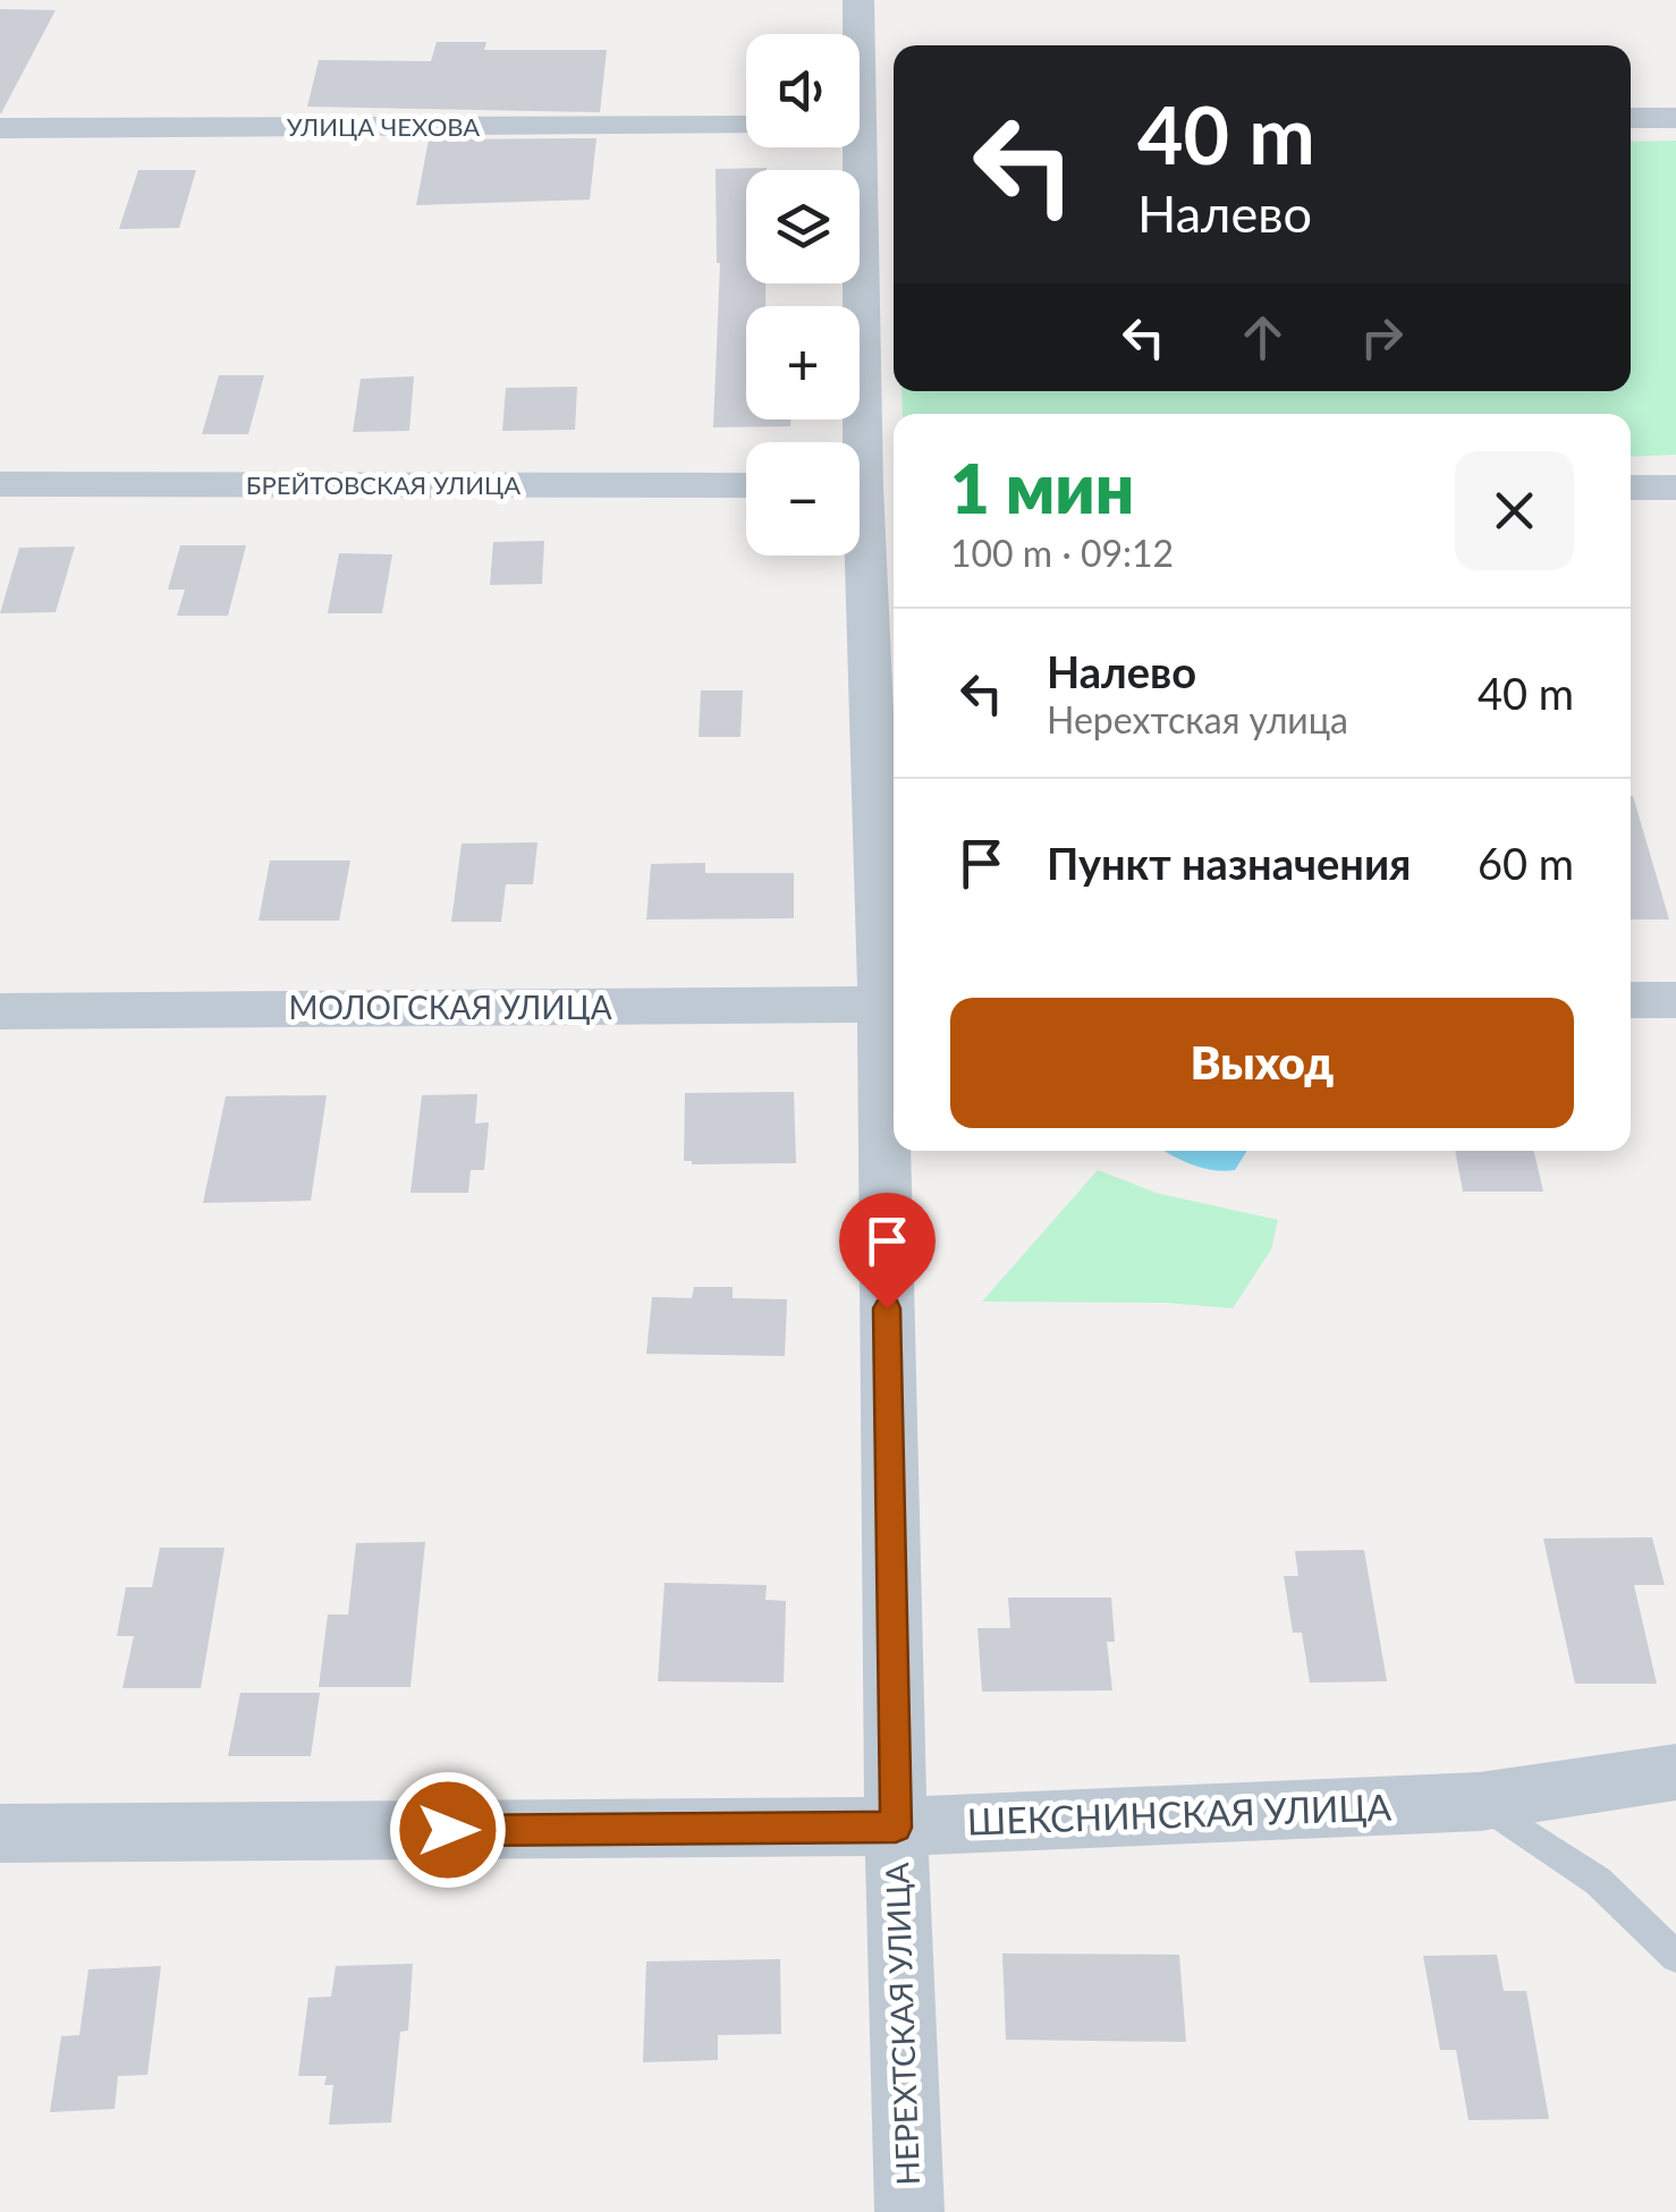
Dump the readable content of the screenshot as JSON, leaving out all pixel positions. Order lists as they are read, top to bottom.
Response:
{
  "streets": {
    "street": [
      "УЛИЦА ЧЕХОВА",
      "БРЕЙТОВСКАЯ УЛИЦА",
      "МОЛОГСКАЯ УЛИЦА",
      "ШЕКСНИНСКАЯ УЛИЦА",
      "НЕРЕХТСКАЯ УЛИЦА"
    ]
  },
  "crossings": [
    ["МОЛОГСКАЯ УЛИЦА", "НЕРЕХТСКАЯ УЛИЦА"],
    ["ШЕКСНИНСКАЯ УЛИЦА", "НЕРЕХТСКАЯ УЛИЦА"]
  ],
  "page": {
    "map_buttons": ["+", "−"],
    "turn": ["40 m", "Налево"],
    "heading": ["1 мин", "100 m · 09:12"],
    "list": [
      {
        "name": "Налево",
        "note": "Нерехтская улица",
        "value": "40 m"
      },
      {
        "name": "Пункт назначения",
        "value": "60 m"
      }
    ],
    "buttons": "Выход"
  }
}
